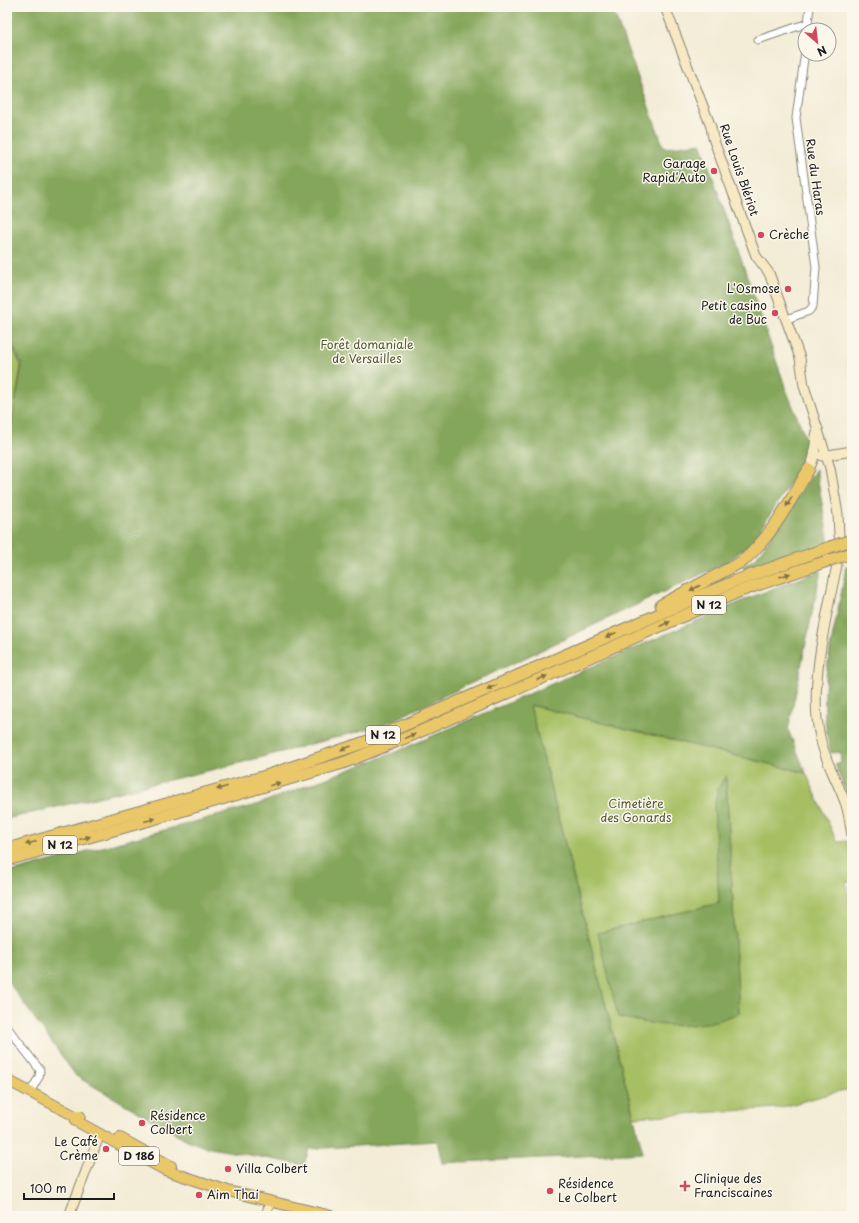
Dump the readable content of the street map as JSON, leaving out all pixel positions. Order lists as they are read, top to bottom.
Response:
{
  "streets": {
    "highway": ["N 12"],
    "main road": ["Rue Louis Blériot", "D 186"],
    "street": ["Rue du Haras"]
  },
  "crossings": [
    ["Rue Louis Blériot", "Rue du Haras"]
  ],
  "parks": ["Forêt domaniale de Versailles", "Cimetière des Gonards"],
  "places": {
    "other": [
      "Garage Rapid'Auto",
      "Crèche",
      "L'Osmose",
      "Petit casino de Buc",
      "Résidence Colbert",
      "Le Café Crème",
      "Villa Colbert",
      "Résidence Le Colbert",
      "Aim Thai"
    ],
    "health": ["Clinique des Franciscaines"]
  },
  "scale_bar": "100 m",
  "north": "bottom right"
}
